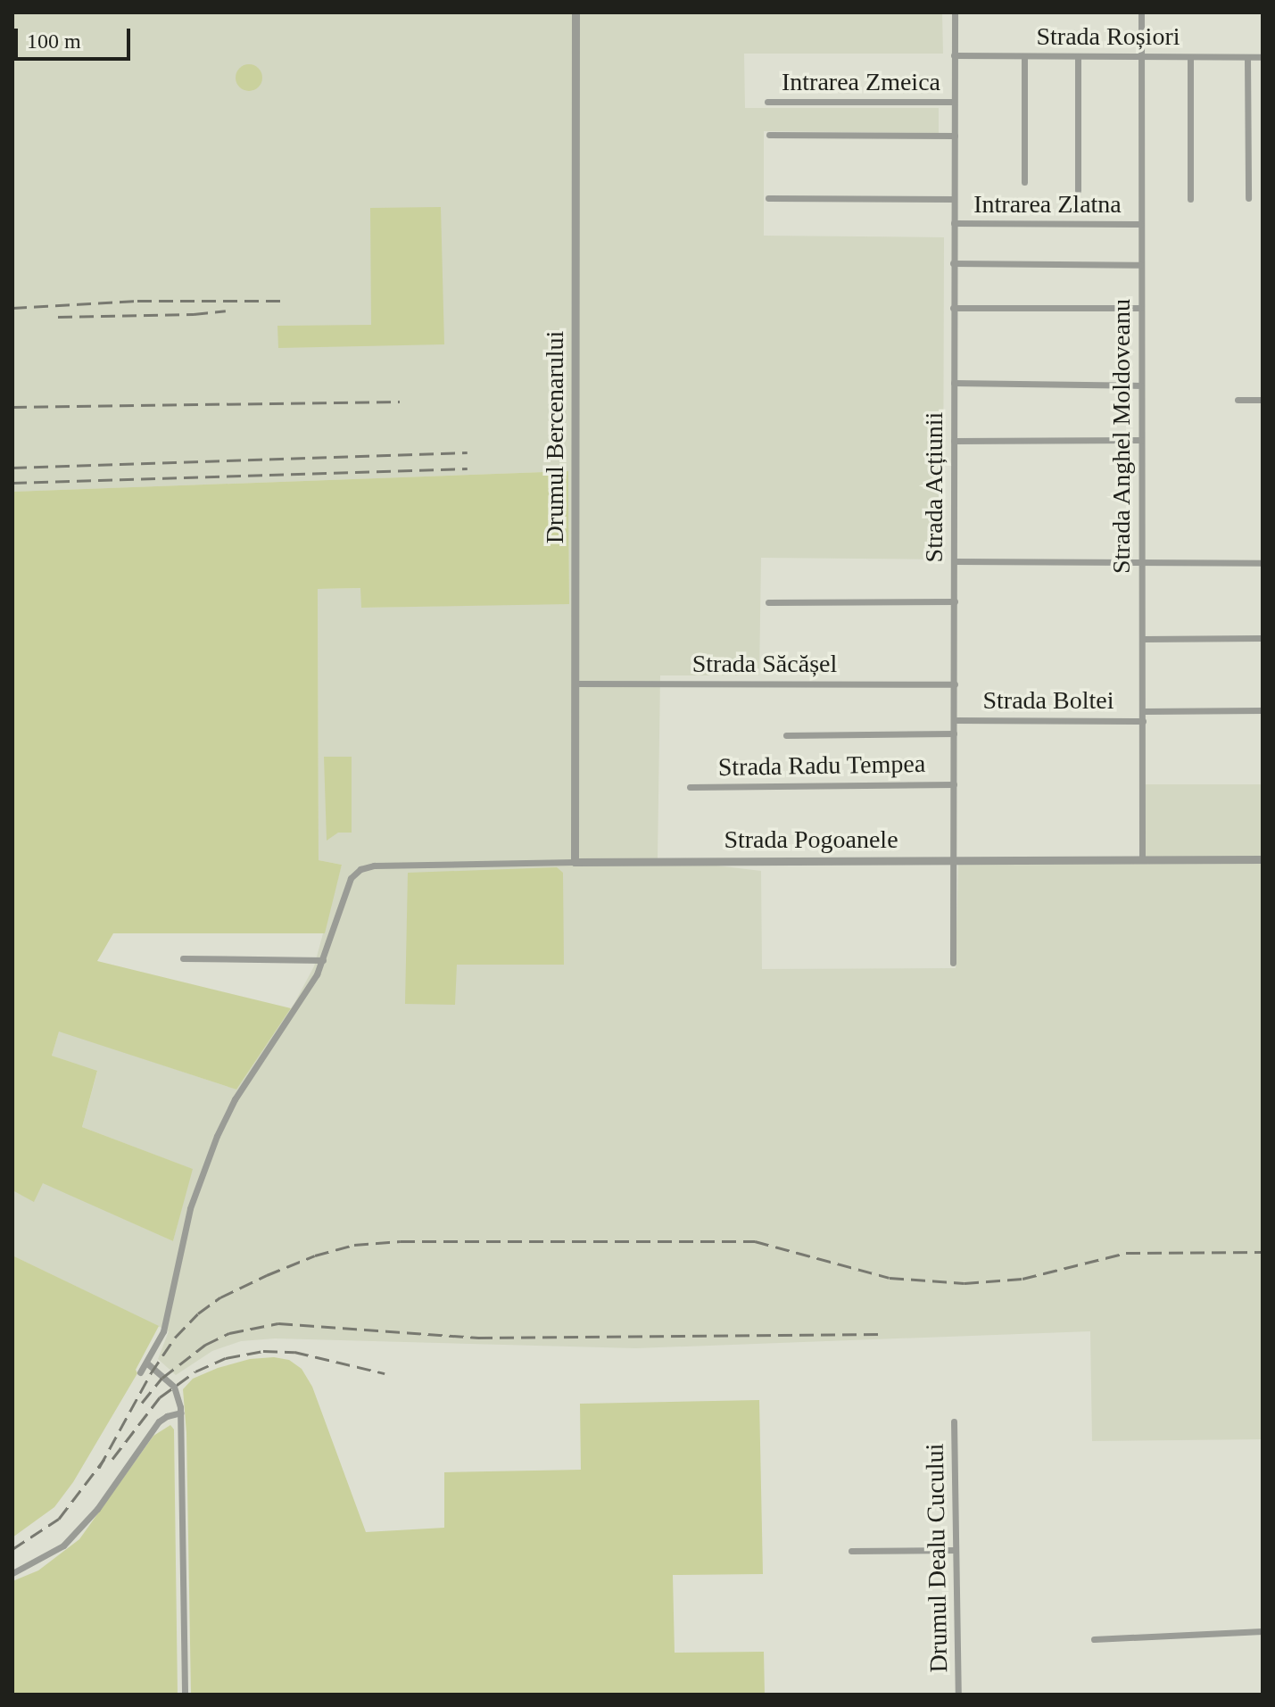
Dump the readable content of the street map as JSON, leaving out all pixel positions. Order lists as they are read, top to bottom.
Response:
{
  "streets": {
    "street": [
      "Strada Roșiori",
      "Intrarea Zmeica",
      "Intrarea Zlatna",
      "Strada Anghel Moldoveanu",
      "Drumul Bercenarului",
      "Strada Acțiunii",
      "Strada Săcășel",
      "Strada Boltei",
      "Strada Radu Tempea",
      "Strada Pogoanele",
      "Drumul Dealu Cucului"
    ]
  },
  "crossings": [
    ["Strada Roșiori", "Strada Anghel Moldoveanu"],
    ["Strada Roșiori", "Strada Acțiunii"],
    ["Intrarea Zmeica", "Strada Acțiunii"],
    ["Intrarea Zlatna", "Strada Anghel Moldoveanu"],
    ["Intrarea Zlatna", "Strada Acțiunii"],
    ["Strada Anghel Moldoveanu", "Strada Boltei"],
    ["Strada Anghel Moldoveanu", "Strada Pogoanele"],
    ["Drumul Bercenarului", "Strada Săcășel"],
    ["Drumul Bercenarului", "Strada Pogoanele"],
    ["Strada Acțiunii", "Strada Săcășel"],
    ["Strada Acțiunii", "Strada Boltei"],
    ["Strada Acțiunii", "Strada Radu Tempea"],
    ["Strada Acțiunii", "Strada Pogoanele"]
  ],
  "scale_bar": "100 m"
}
